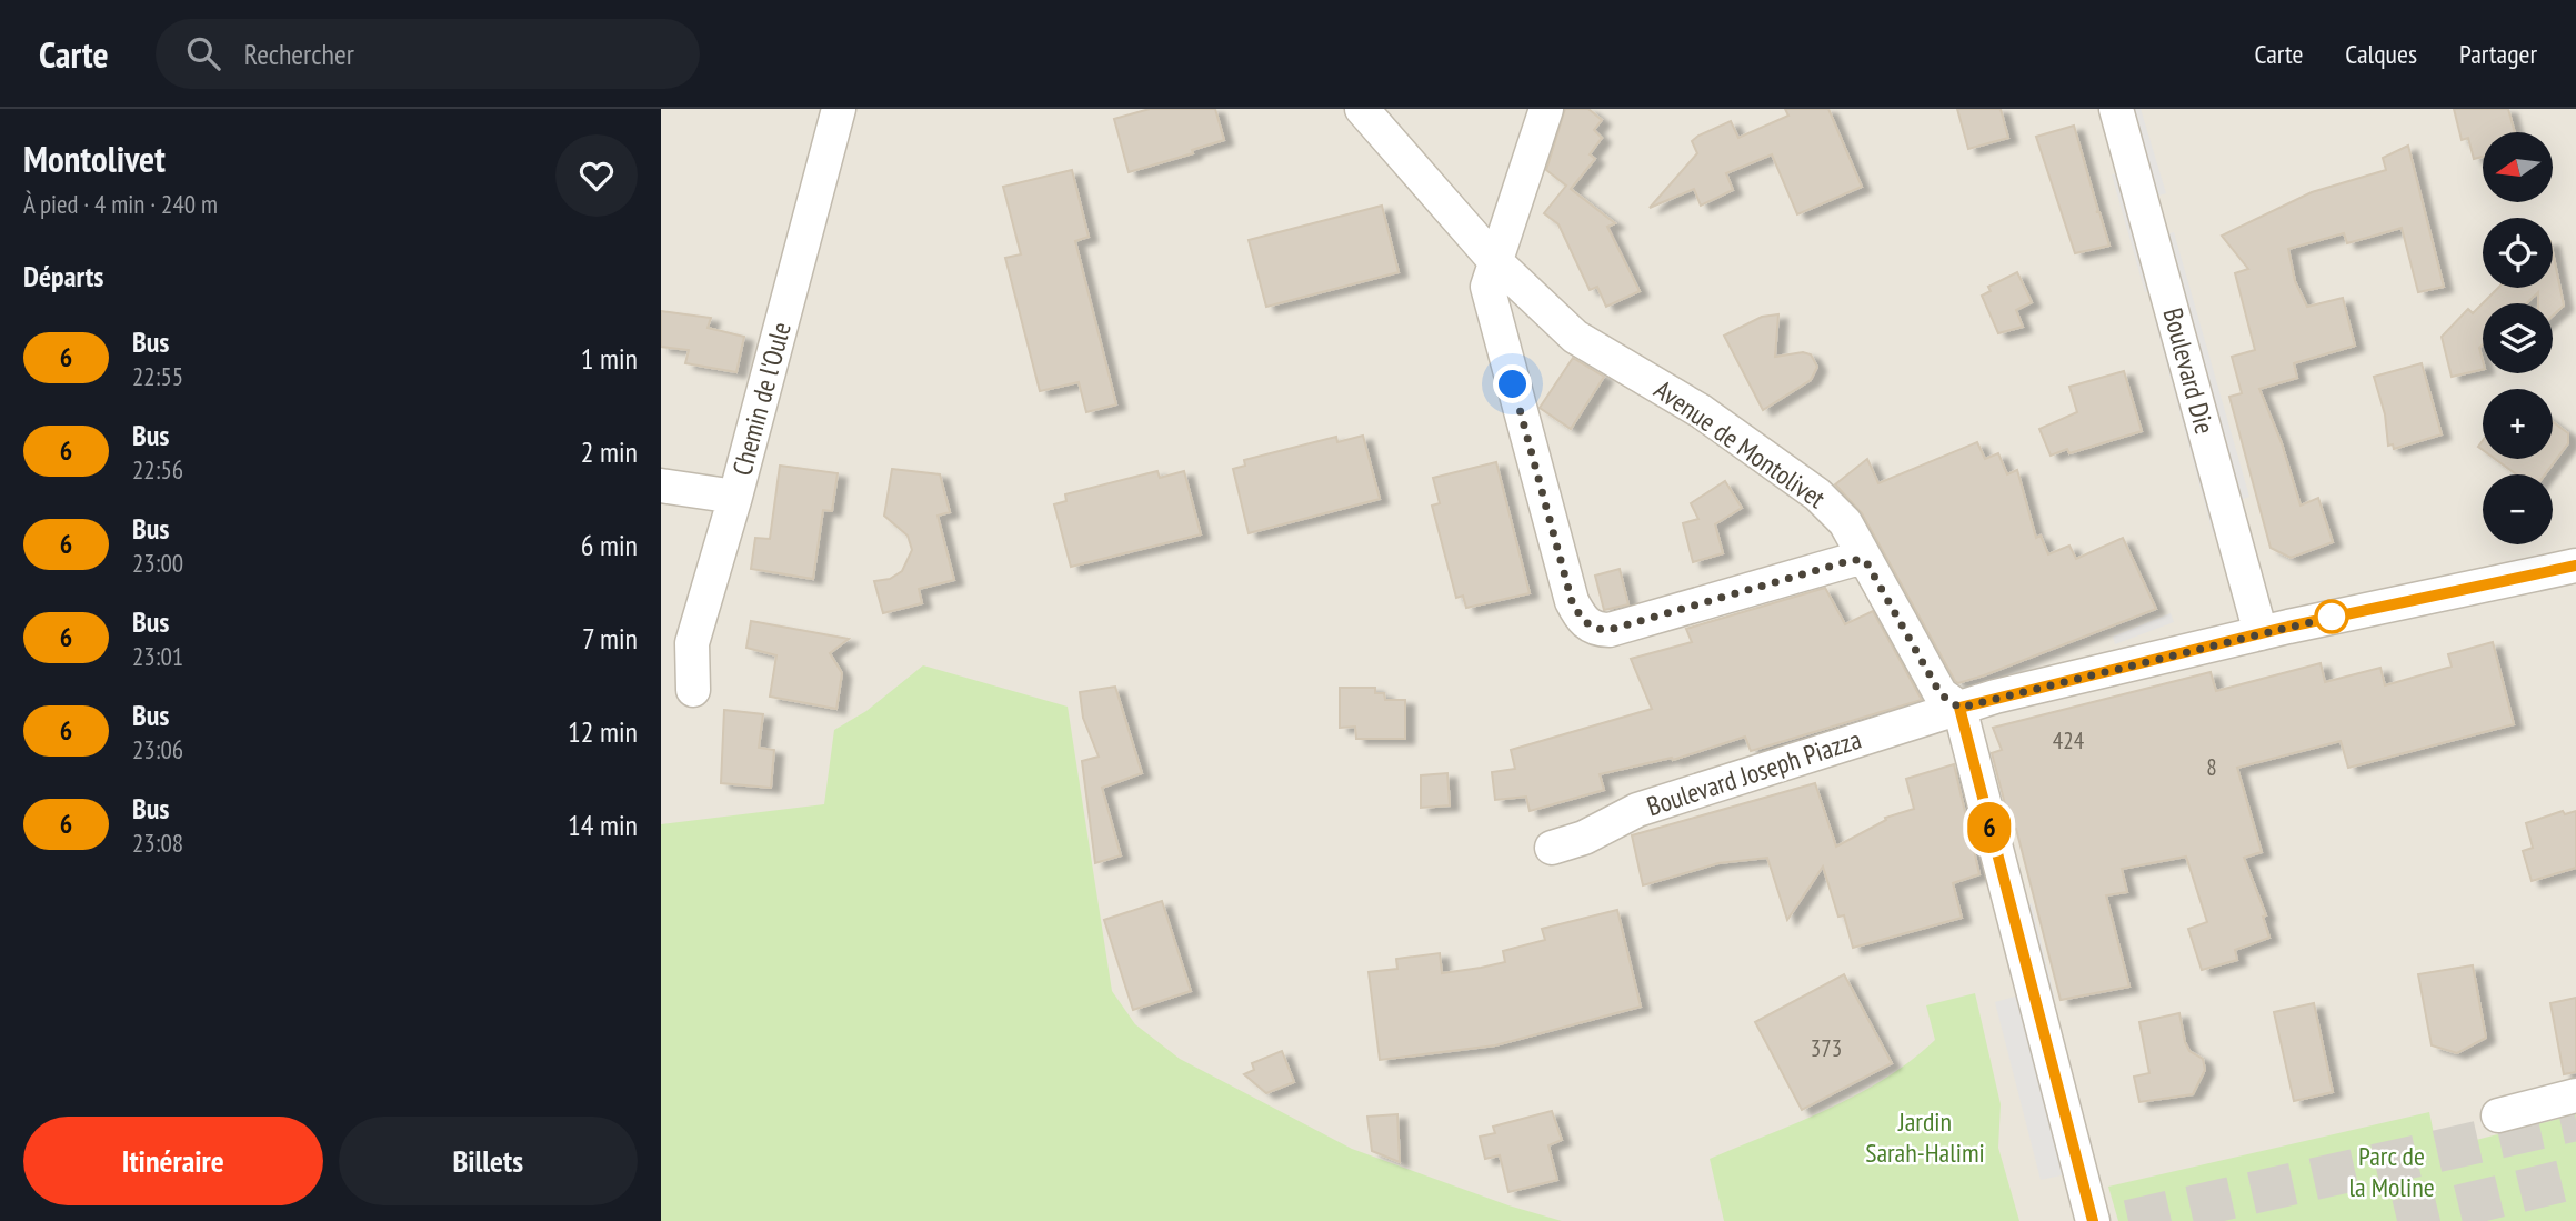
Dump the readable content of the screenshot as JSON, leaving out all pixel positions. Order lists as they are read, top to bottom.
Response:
{
  "streets": {
    "street": [
      "Boulevard Die",
      "Chemin de l'Oule",
      "Avenue de Montolivet",
      "Boulevard Joseph Piazza"
    ]
  },
  "crossings": [
    ["Boulevard Die", "Boulevard Joseph Piazza"],
    ["Avenue de Montolivet", "Boulevard Joseph Piazza"]
  ],
  "parks": ["Jardin Sarah-Halimi", "Parc de la Moline"],
  "lines": ["bus line 6"],
  "house_numbers": ["424", "8", "373"],
  "north": "left",
  "page": {
    "header": "Carte",
    "search": "Rechercher",
    "nav": ["Carte", "Calques", "Partager"],
    "heading": [
      ["Montolivet", "À pied · 4 min · 240 m"],
      "Départs"
    ],
    "on_map": "6",
    "map_buttons": ["+", "−"],
    "list": [
      {
        "mark": "6",
        "name": "Bus",
        "note": "22:55",
        "value": "1 min"
      },
      {
        "mark": "6",
        "name": "Bus",
        "note": "22:56",
        "value": "2 min"
      },
      {
        "mark": "6",
        "name": "Bus",
        "note": "23:00",
        "value": "6 min"
      },
      {
        "mark": "6",
        "name": "Bus",
        "note": "23:01",
        "value": "7 min"
      },
      {
        "mark": "6",
        "name": "Bus",
        "note": "23:06",
        "value": "12 min"
      },
      {
        "mark": "6",
        "name": "Bus",
        "note": "23:08",
        "value": "14 min"
      }
    ],
    "buttons": ["Itinéraire", "Billets"]
  }
}
